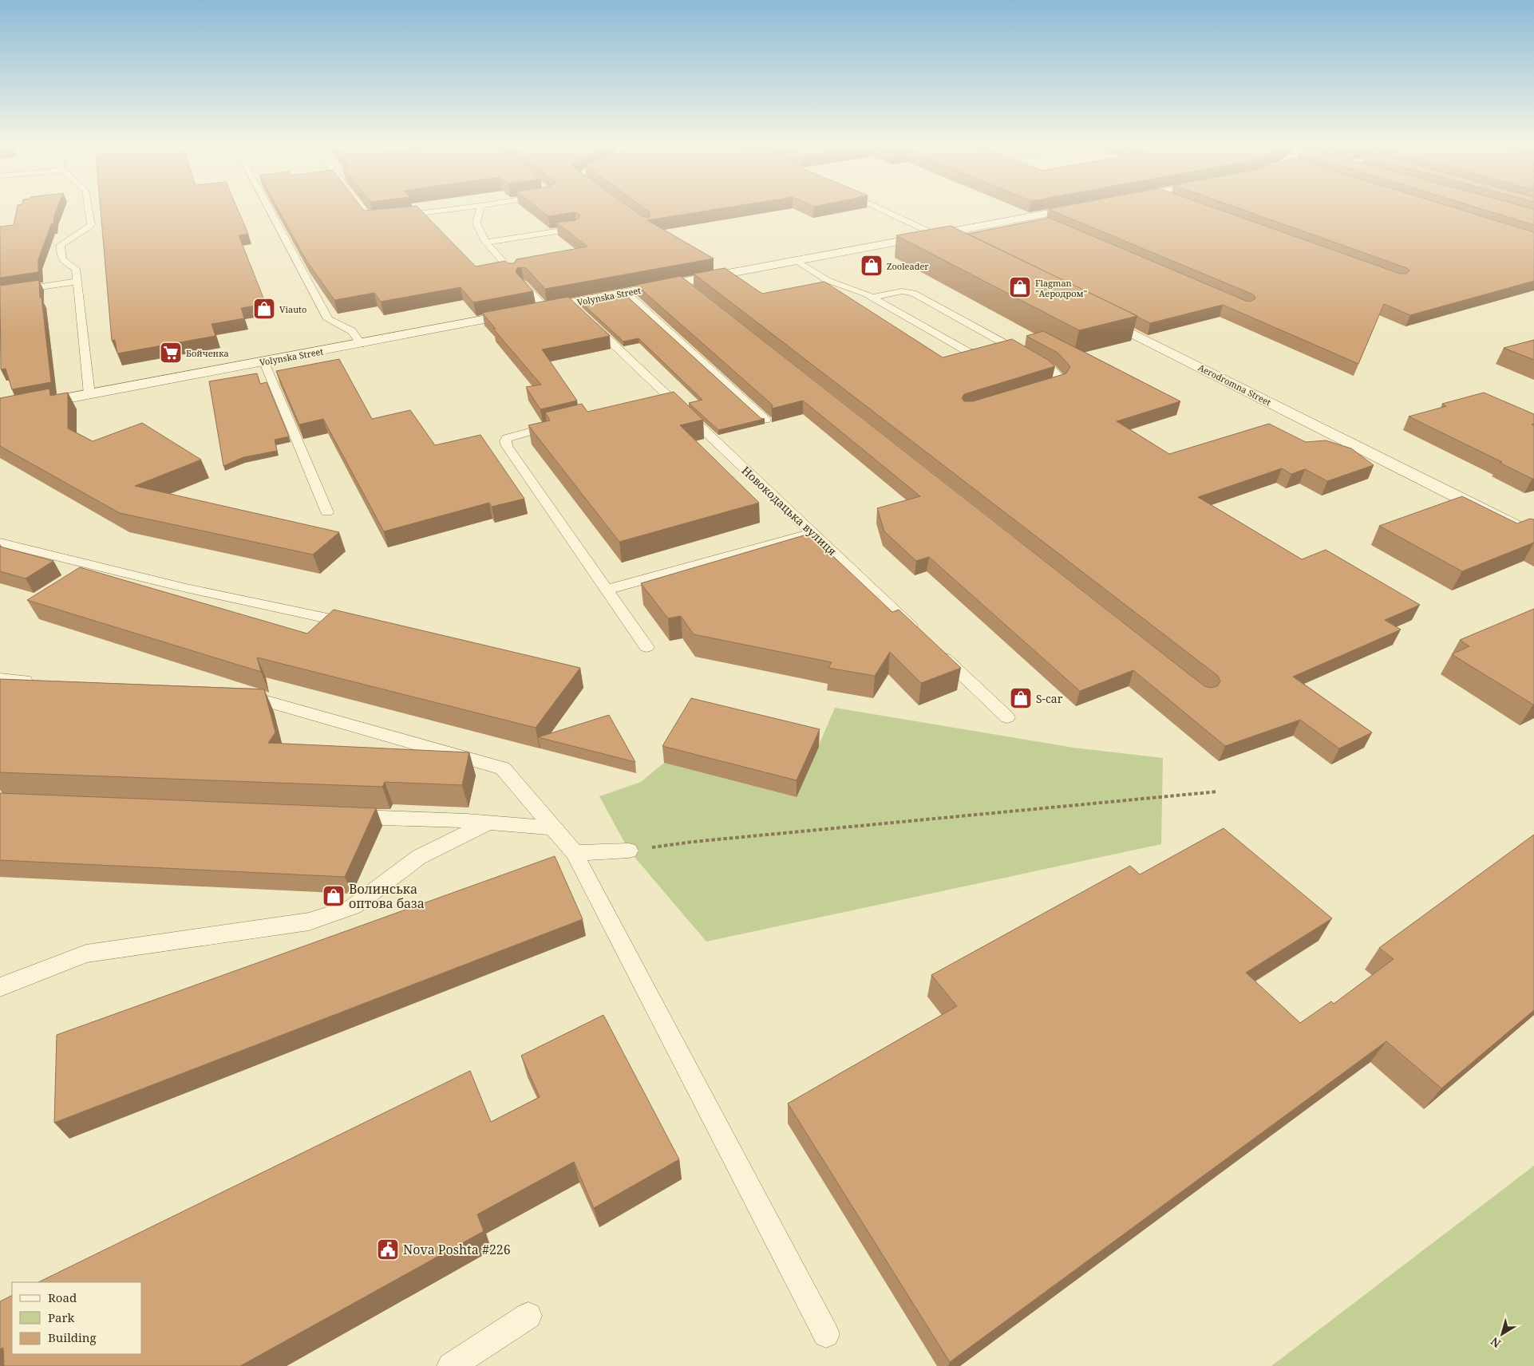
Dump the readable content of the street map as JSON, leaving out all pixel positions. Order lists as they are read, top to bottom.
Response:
{
  "streets": {
    "street": ["Volynska Street", "Aerodromna Street"],
    "lane": ["Новокодацька вулиця"]
  },
  "crossings": [
    ["Volynska Street", "Новокодацька вулиця"]
  ],
  "places": {
    "shop": [
      "Zooleader",
      "Flagman \"Аеродром\"",
      "Viauto",
      "S-car",
      "Волинська оптова база"
    ],
    "supermarket": ["Бойченка"],
    "public building": ["Nova Poshta #226"]
  },
  "legend": ["Road", "Park", "Building"],
  "north": "bottom left"
}
